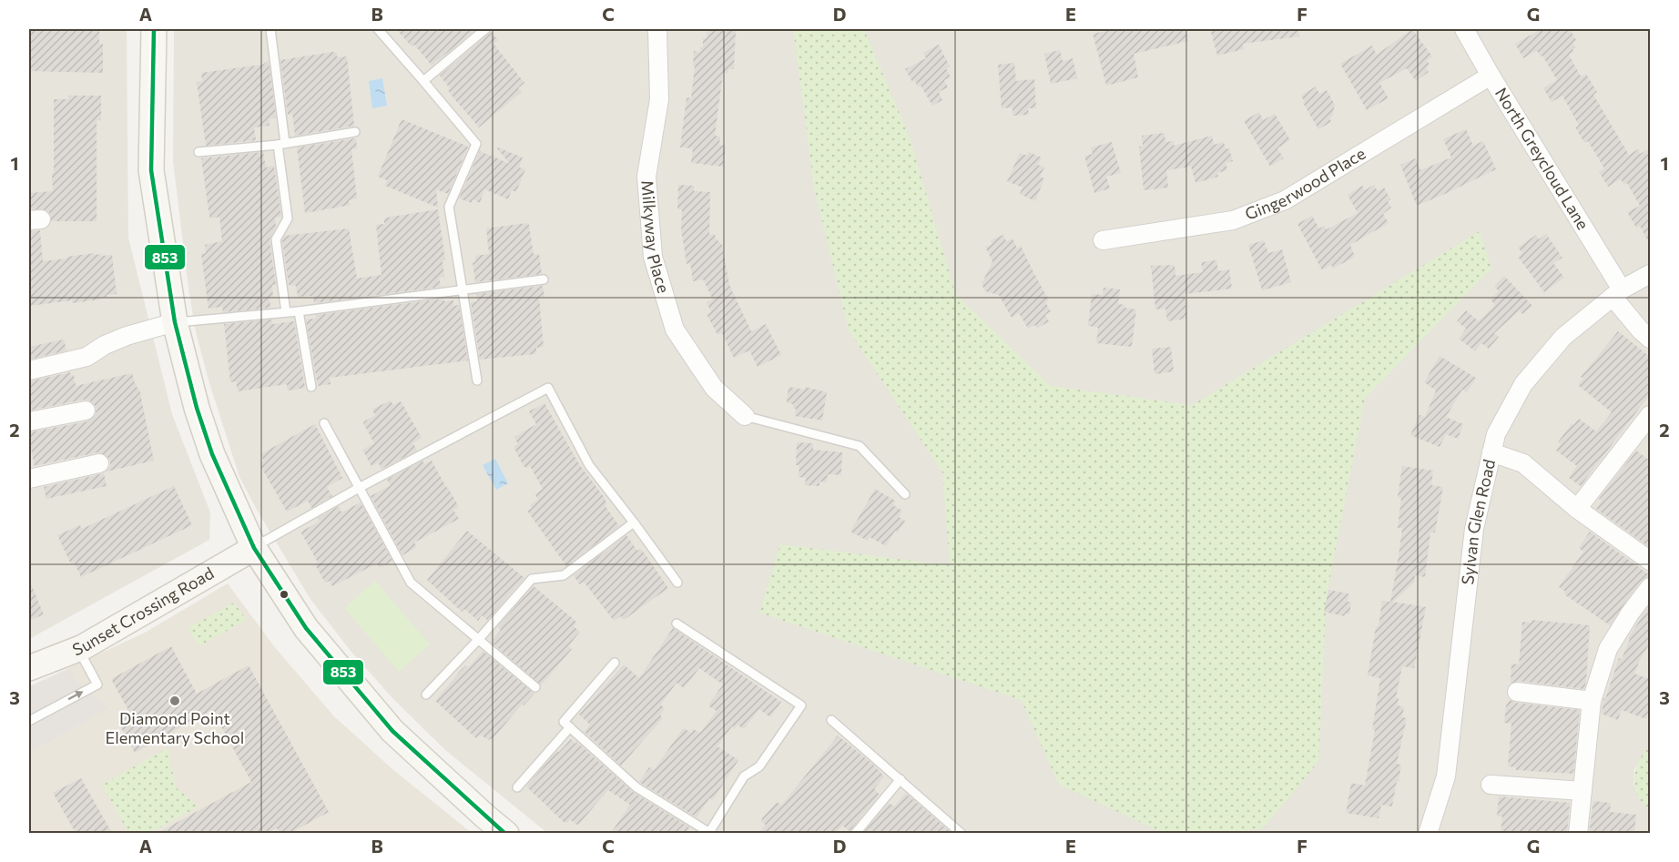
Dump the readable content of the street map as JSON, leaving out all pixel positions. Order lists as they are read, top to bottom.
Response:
{
  "streets": {
    "main road": ["Sunset Crossing Road"],
    "street": [
      "North Greycloud Lane",
      "Gingerwood Place",
      "Milkyway Place",
      "Sylvan Glen Road"
    ]
  },
  "crossings": [
    ["North Greycloud Lane", "Gingerwood Place"],
    ["North Greycloud Lane", "Sylvan Glen Road"]
  ],
  "places": ["Diamond Point Elementary School"],
  "lines": ["transit line 853"],
  "grid": {
    "columns": [
      "A",
      "B",
      "C",
      "D",
      "E",
      "F",
      "G"
    ],
    "rows": ["1", "2", "3"]
  }
}
